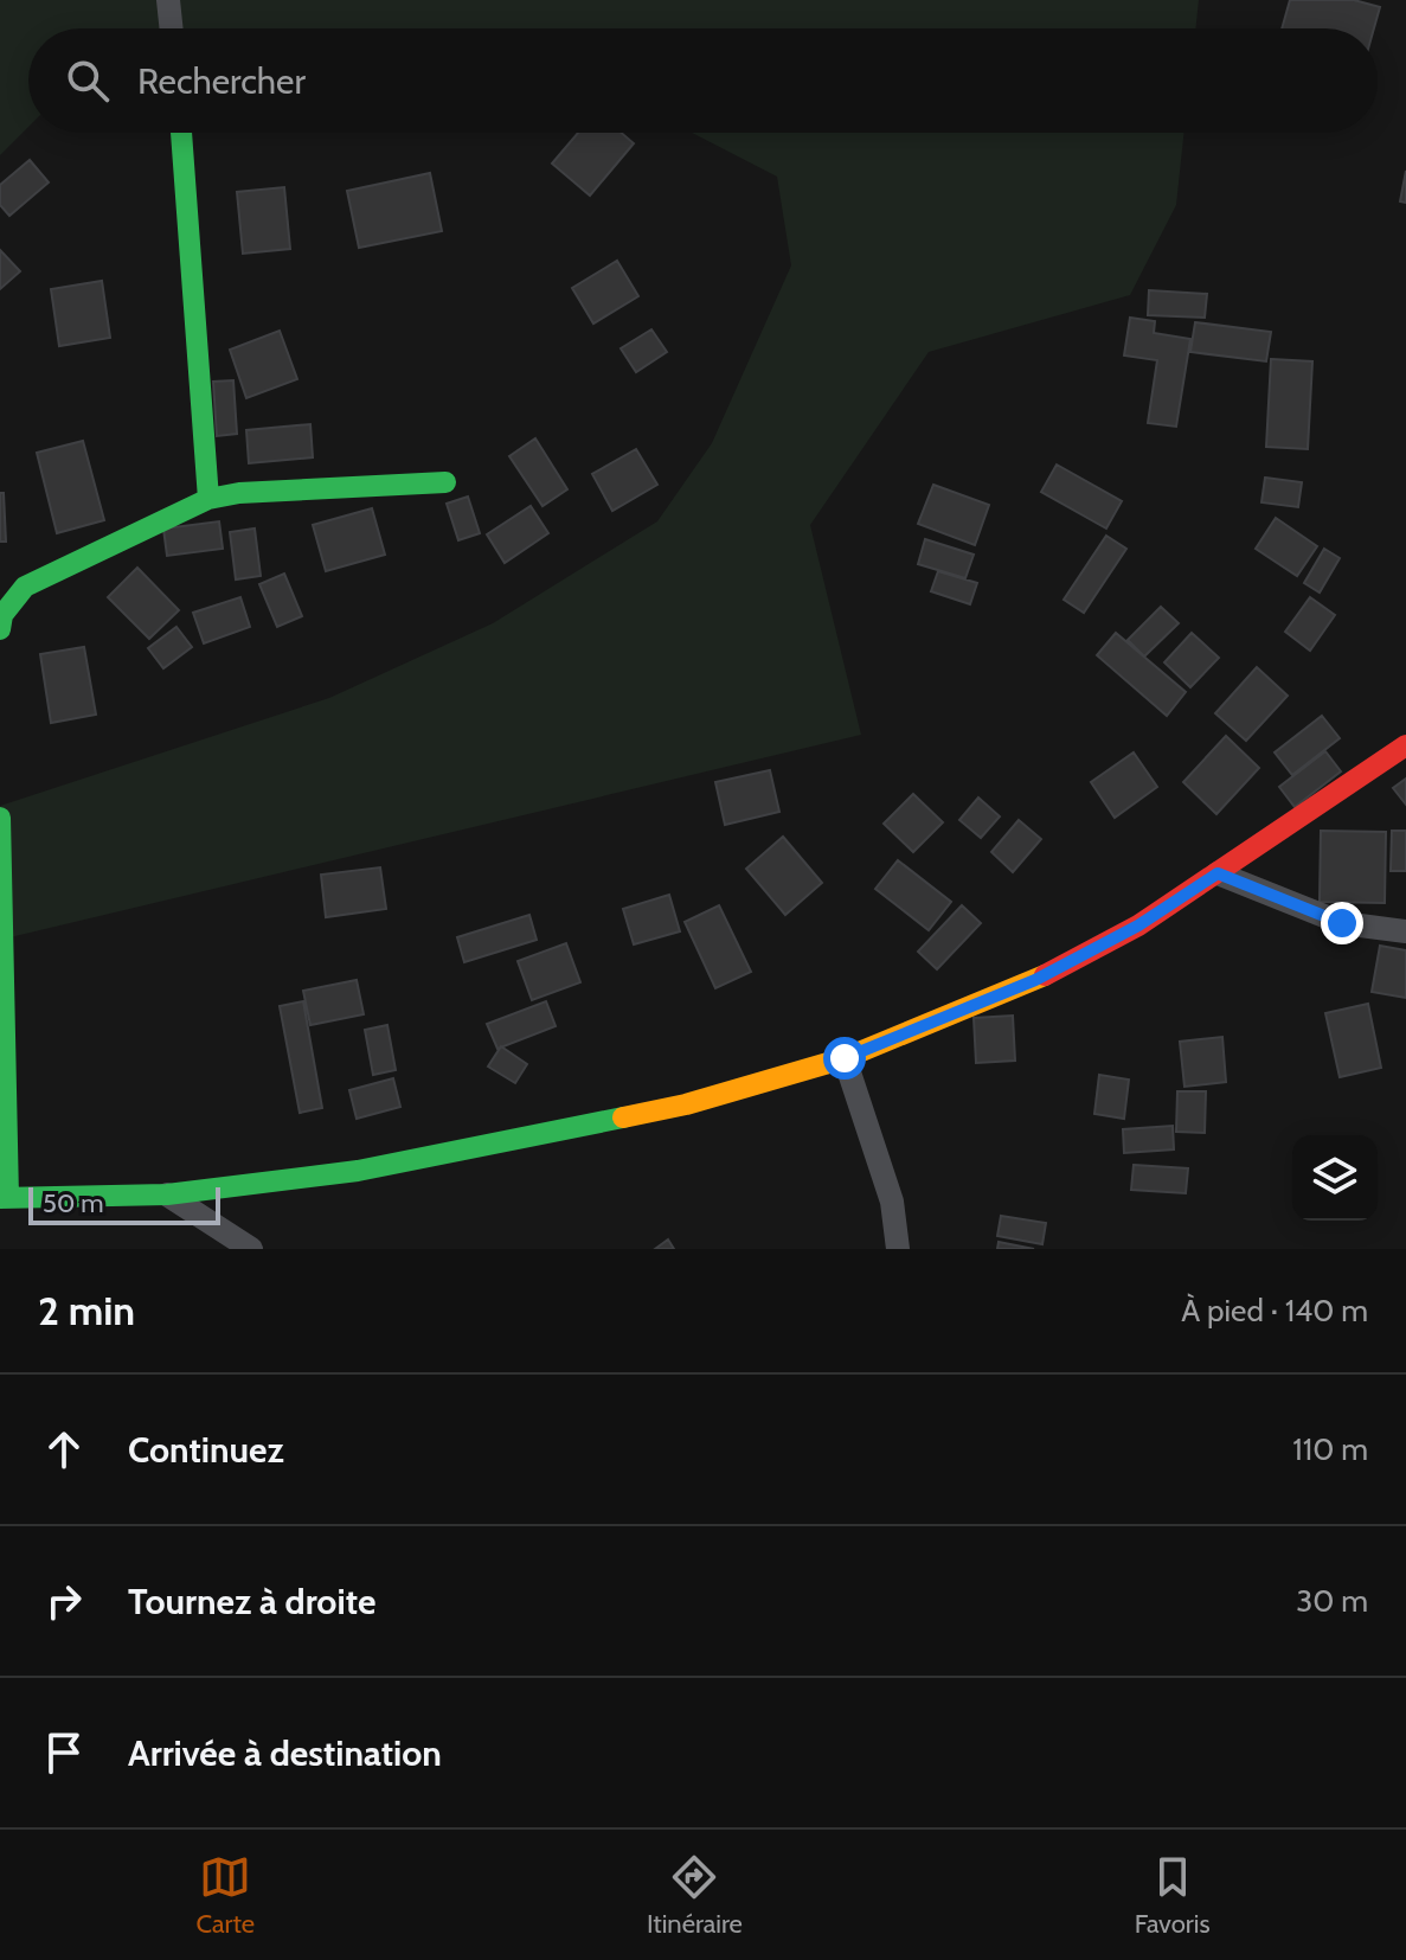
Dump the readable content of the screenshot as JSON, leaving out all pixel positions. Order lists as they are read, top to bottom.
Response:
{
  "scale_bar": "50 m",
  "page": {
    "search": "Rechercher",
    "scale": "50 m",
    "heading": ["2 min", "À pied · 140 m"],
    "list": [
      ["Continuez", "110 m"],
      ["Tournez à droite", "30 m"],
      "Arrivée à destination"
    ],
    "nav": ["Carte", "Itinéraire", "Favoris"]
  }
}
